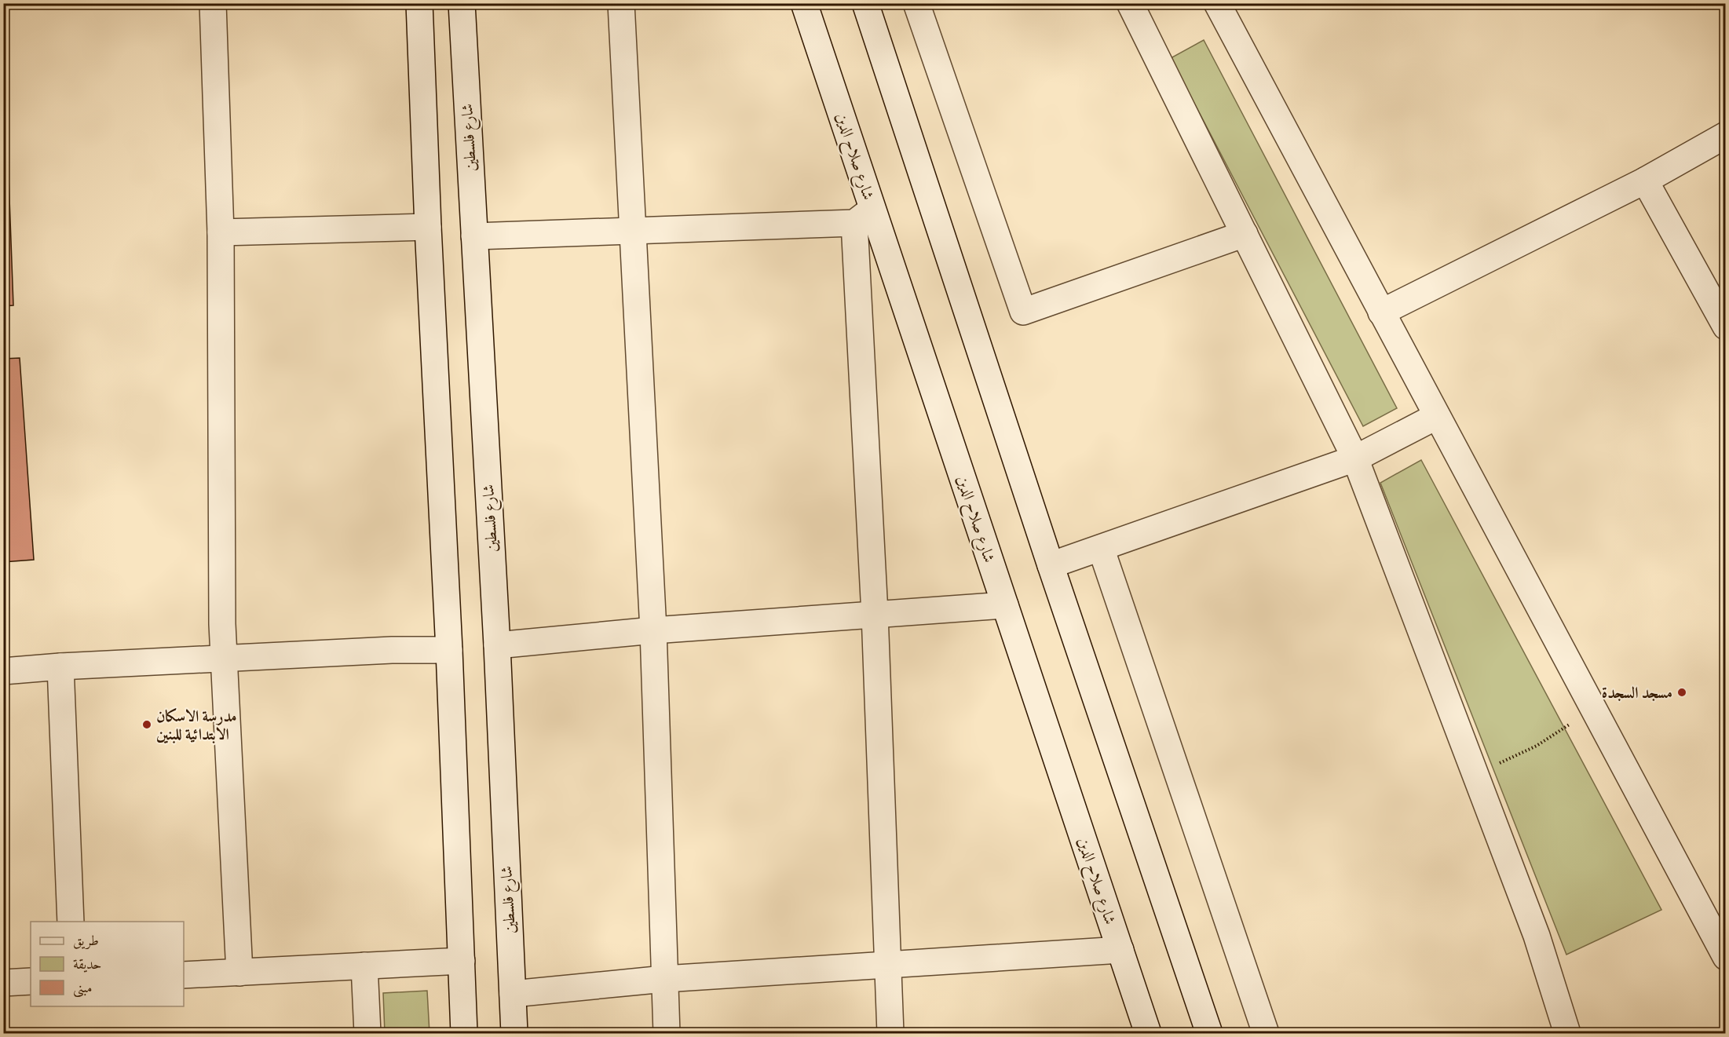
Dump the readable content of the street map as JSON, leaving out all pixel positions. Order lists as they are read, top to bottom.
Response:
{
  "streets": {
    "street": ["شارع فلسطين", "شارع صلاح الدين"]
  },
  "places": ["مسجد السجدة", "مدرسة الاسكان الابتدائية للبنين"],
  "legend": ["طريق", "حديقة", "مبنى"]
}
